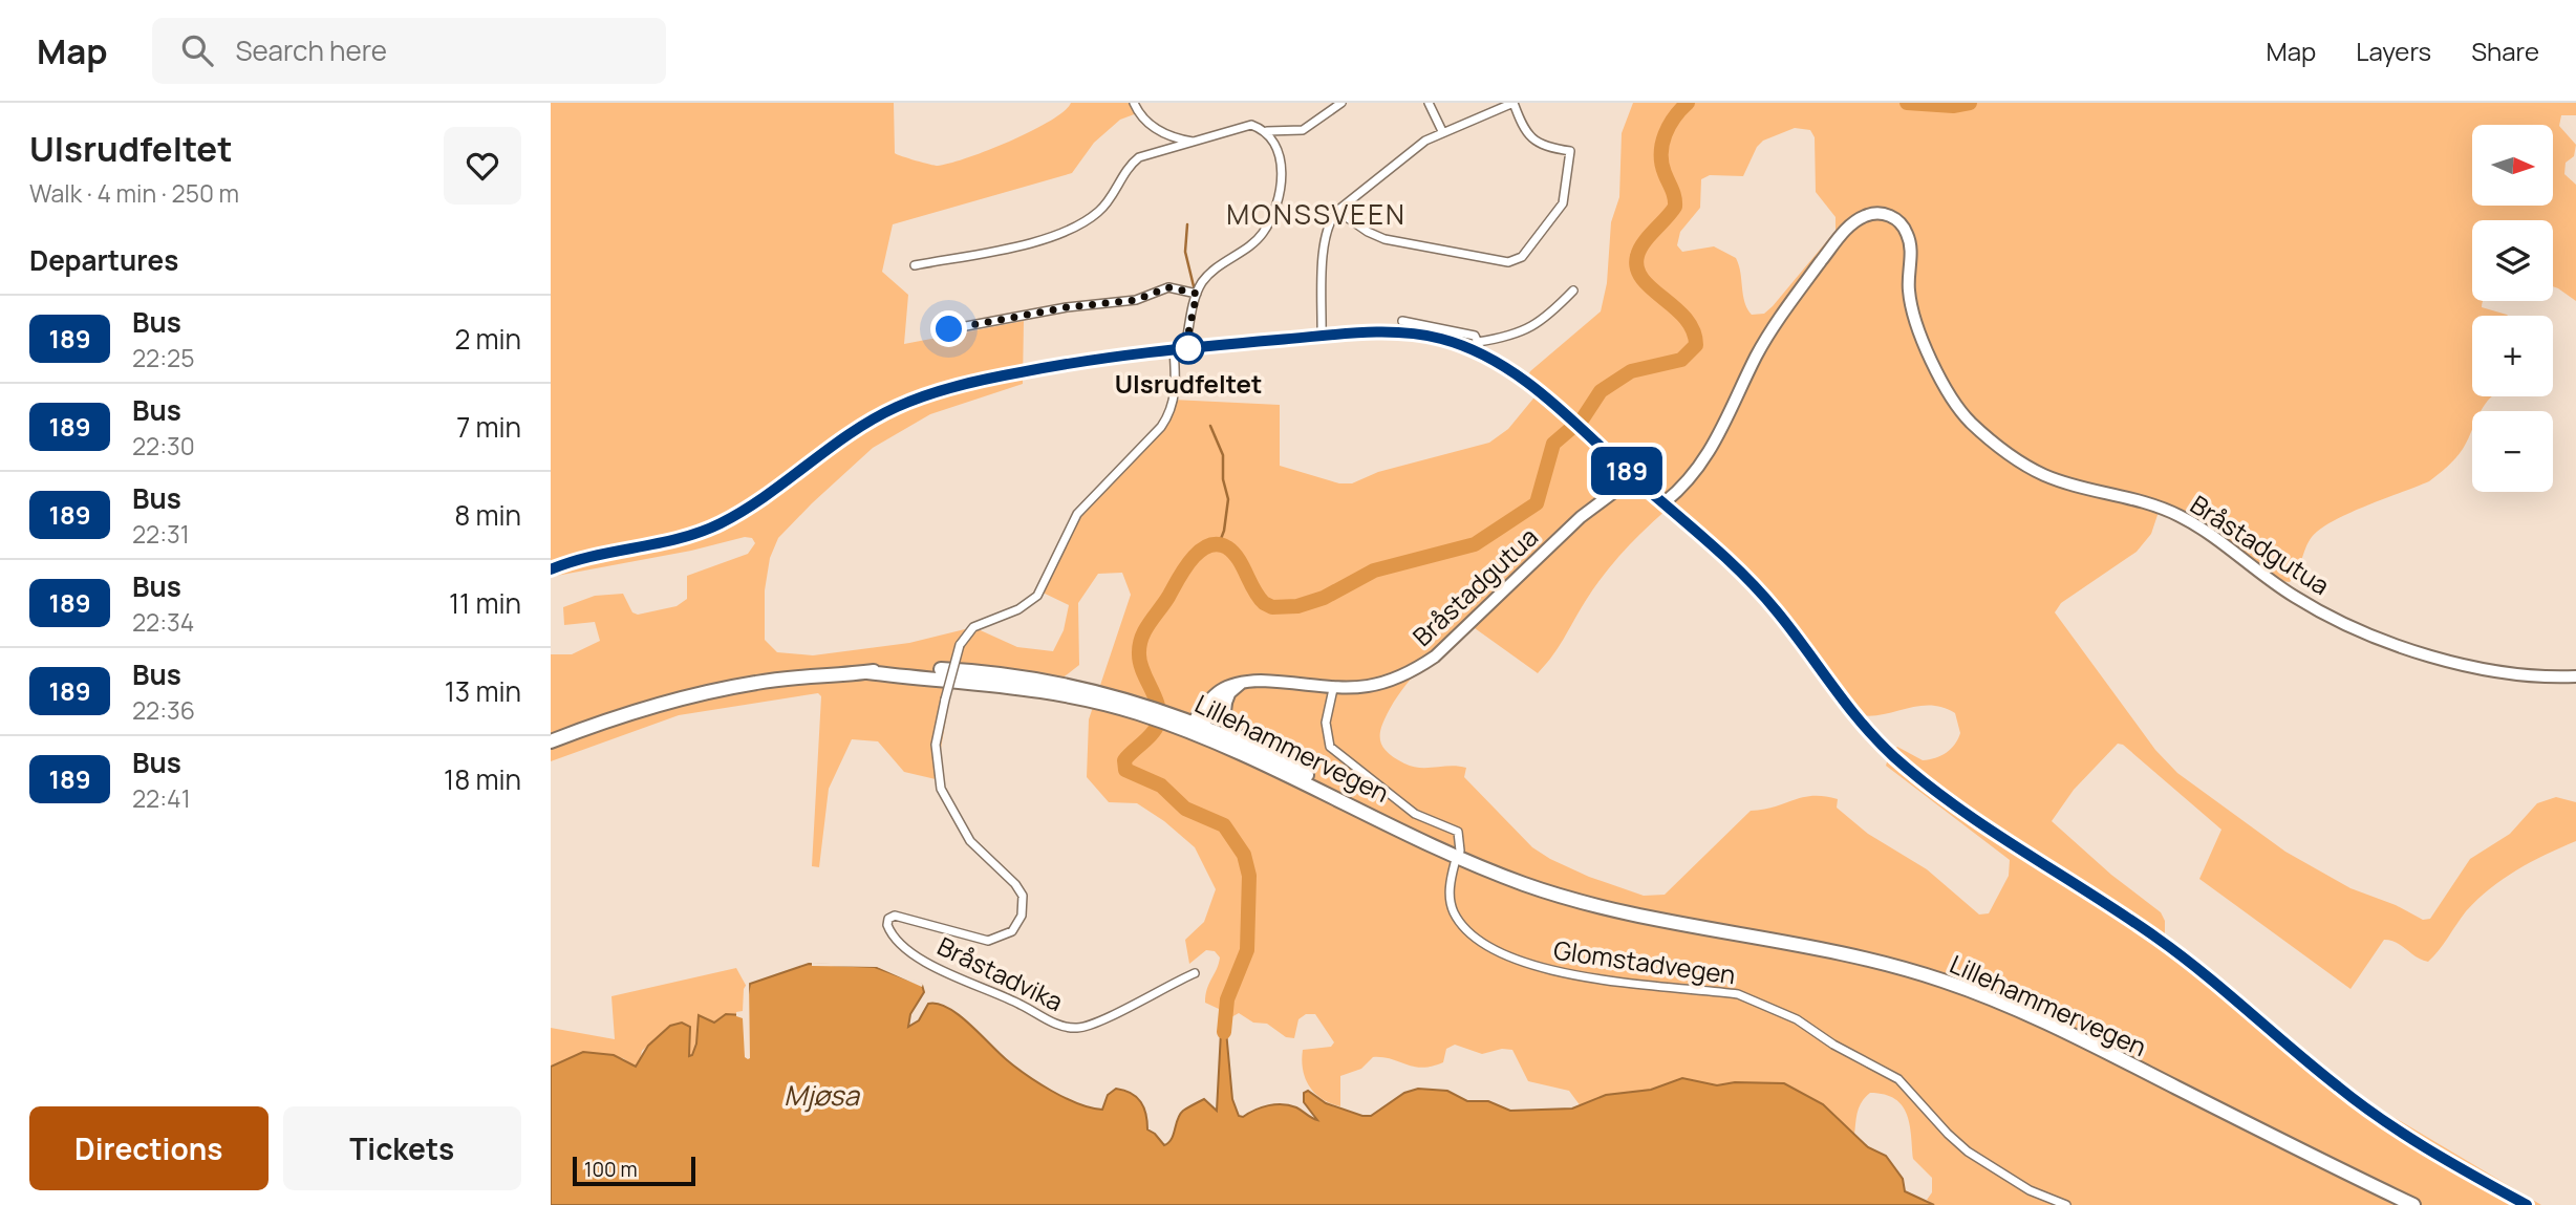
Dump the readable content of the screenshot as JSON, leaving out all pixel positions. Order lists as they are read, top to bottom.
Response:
{
  "streets": {
    "highway": ["Lillehammervegen"],
    "main road": ["Bråstadgutua"],
    "street": ["Glomstadvegen", "Bråstadvika"]
  },
  "crossings": [
    ["Bråstadgutua", "Lillehammervegen"]
  ],
  "districts": ["MONSSVEEN"],
  "water": ["Mjøsa"],
  "places": ["Ulsrudfeltet"],
  "lines": ["bus line 189"],
  "scale_bar": "100 m",
  "north": "right",
  "page": {
    "header": "Map",
    "search": "Search here",
    "nav": ["Map", "Layers", "Share"],
    "heading": [
      ["Ulsrudfeltet", "Walk · 4 min · 250 m"],
      "Departures"
    ],
    "on_map": "189",
    "map_buttons": ["+", "−"],
    "list": [
      {
        "mark": "189",
        "name": "Bus",
        "note": "22:25",
        "value": "2 min"
      },
      {
        "mark": "189",
        "name": "Bus",
        "note": "22:30",
        "value": "7 min"
      },
      {
        "mark": "189",
        "name": "Bus",
        "note": "22:31",
        "value": "8 min"
      },
      {
        "mark": "189",
        "name": "Bus",
        "note": "22:34",
        "value": "11 min"
      },
      {
        "mark": "189",
        "name": "Bus",
        "note": "22:36",
        "value": "13 min"
      },
      {
        "mark": "189",
        "name": "Bus",
        "note": "22:41",
        "value": "18 min"
      }
    ],
    "buttons": ["Directions", "Tickets"],
    "scale": "100 m"
  }
}
